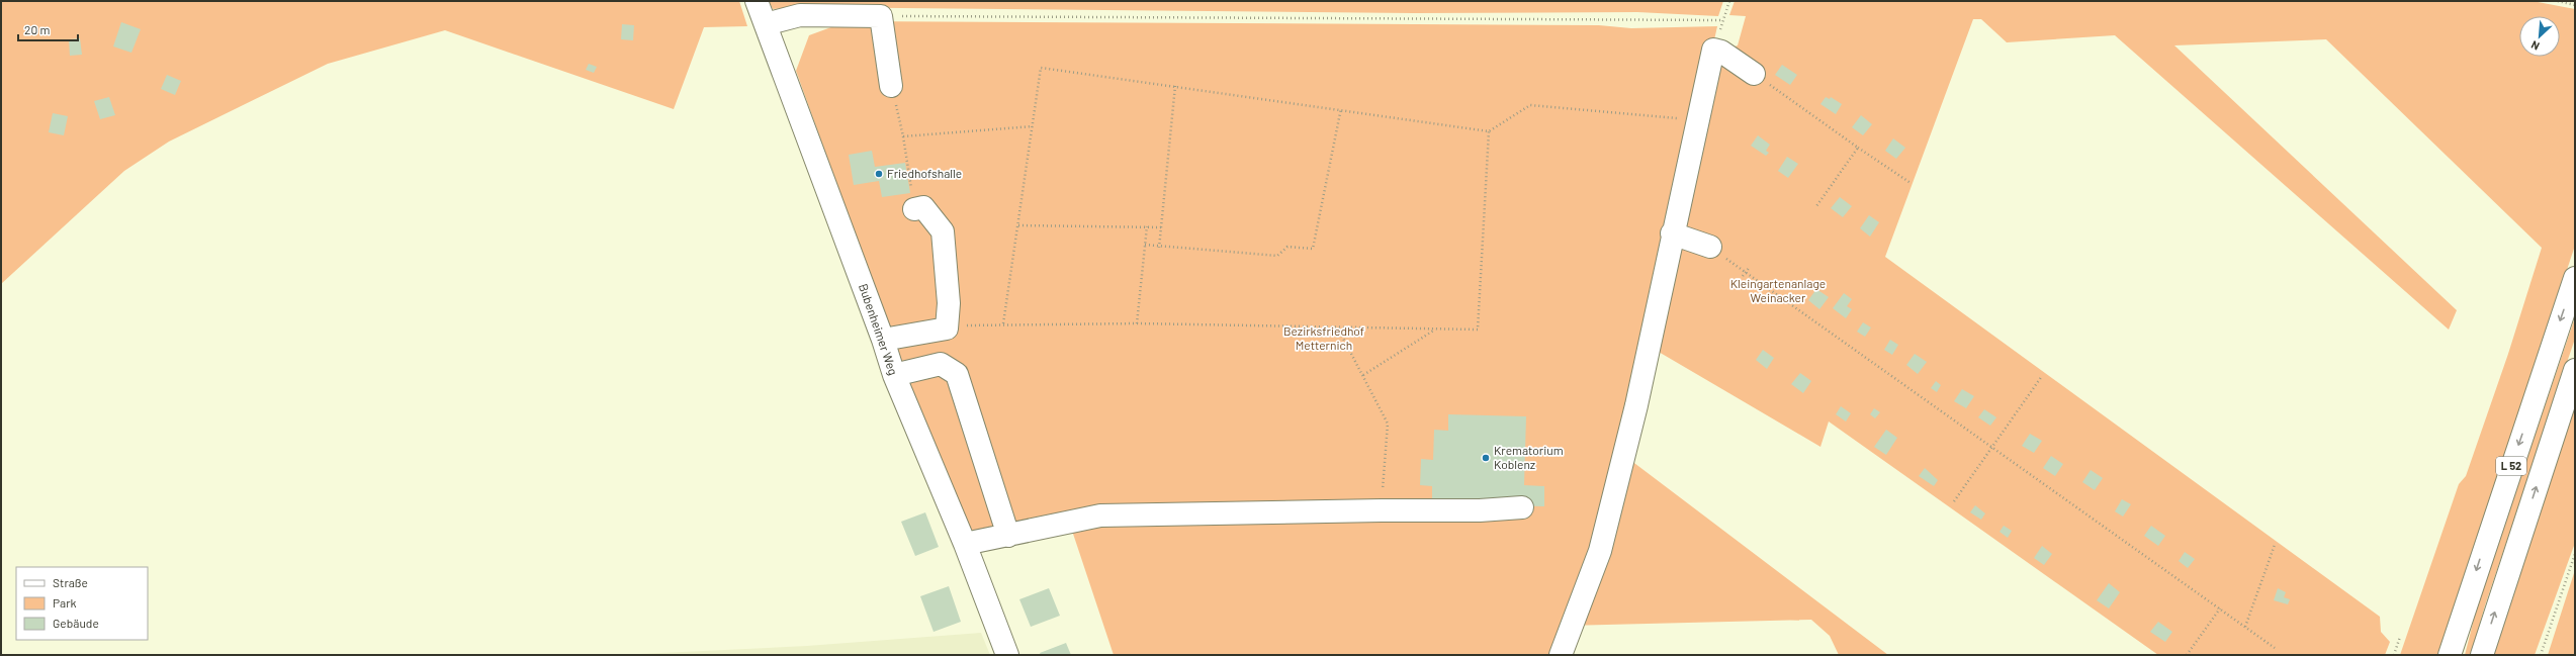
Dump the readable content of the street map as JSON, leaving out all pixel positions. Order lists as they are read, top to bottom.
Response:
{
  "streets": {
    "street": ["Bubenheimer Weg", "L 52"]
  },
  "parks": ["Kleingartenanlage Weinacker", "Bezirksfriedhof Metternich"],
  "places": ["Friedhofshalle", "Krematorium Koblenz"],
  "legend": ["Straße", "Park", "Gebäude"],
  "scale_bar": "20 m",
  "north": "bottom left"
}
